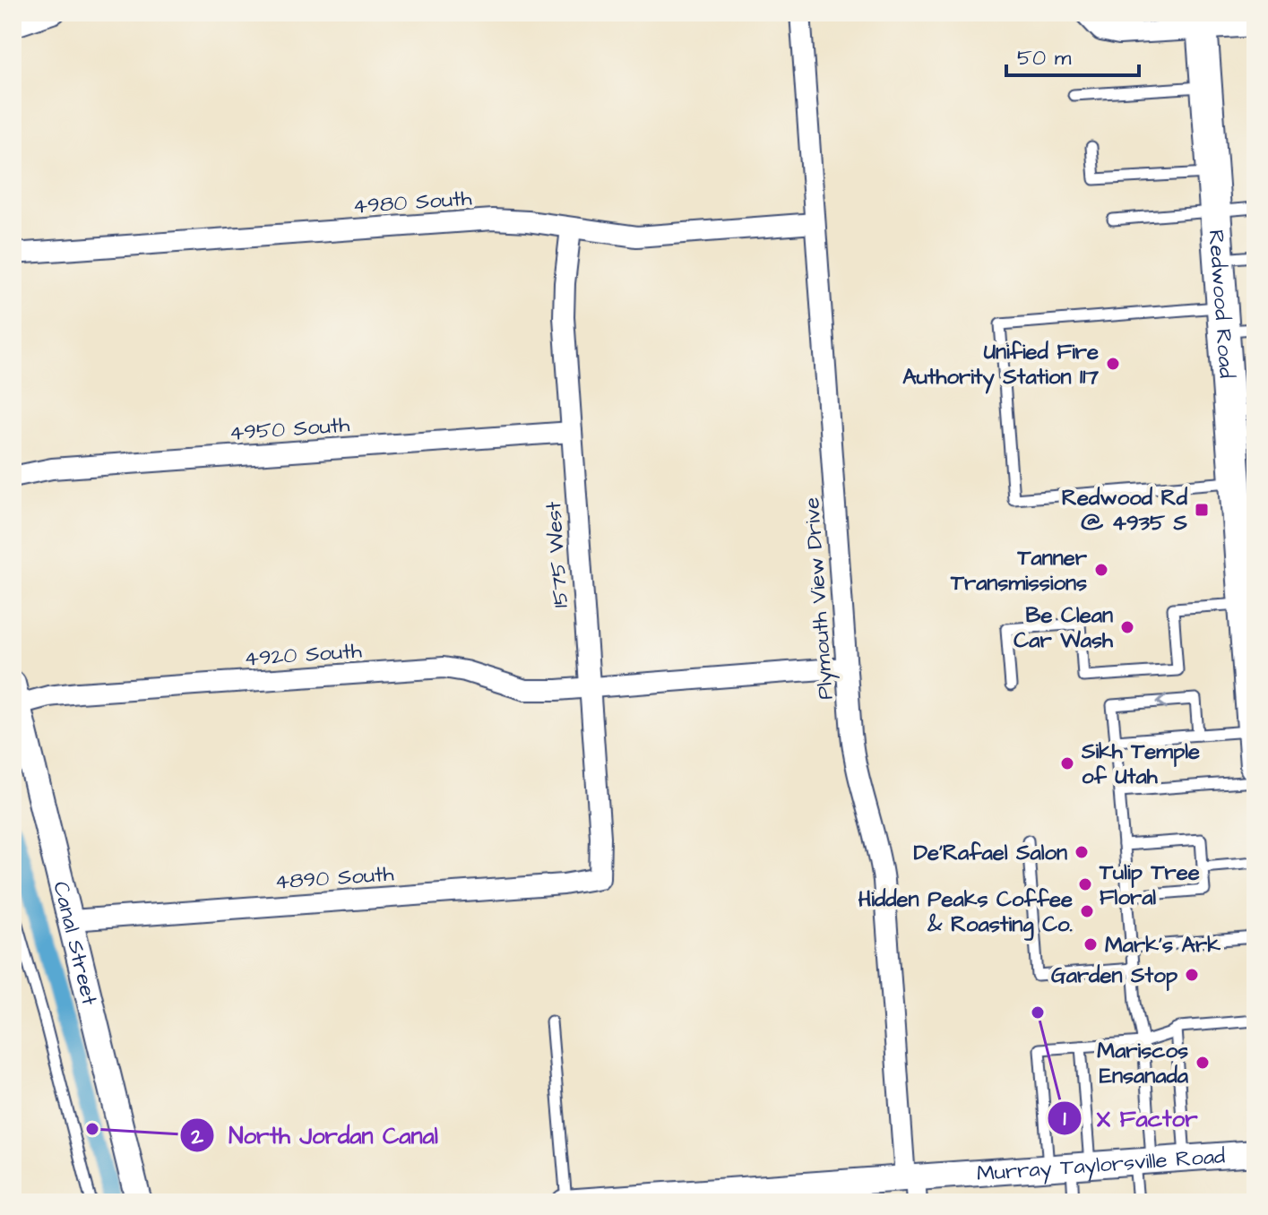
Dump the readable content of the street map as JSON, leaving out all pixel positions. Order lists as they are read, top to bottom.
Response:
{
  "streets": {
    "main road": ["Redwood Road"],
    "street": [
      "4980 South",
      "4950 South",
      "1575 West",
      "Plymouth View Drive",
      "4920 South",
      "4890 South",
      "Canal Street",
      "Murray Taylorsville Road"
    ]
  },
  "crossings": [
    ["4980 South", "1575 West"],
    ["4980 South", "Plymouth View Drive"],
    ["4950 South", "1575 West"],
    ["1575 West", "4920 South"],
    ["1575 West", "4890 South"],
    ["Plymouth View Drive", "4920 South"],
    ["Plymouth View Drive", "Murray Taylorsville Road"],
    ["4920 South", "Canal Street"],
    ["4890 South", "Canal Street"]
  ],
  "places": {
    "other": [
      "Unified Fire Authority Station 117",
      "Tanner Transmissions",
      "Be Clean Car Wash",
      "Sikh Temple of Utah",
      "De'Rafael Salon",
      "Tulip Tree Floral",
      "Hidden Peaks Coffee & Roasting Co.",
      "Mark's Ark",
      "Garden Stop",
      "X Factor",
      "Mariscos Ensanada",
      "North Jordan Canal"
    ],
    "transit": ["Redwood Rd @ 4935 S"]
  },
  "scale_bar": "50 m"
}
